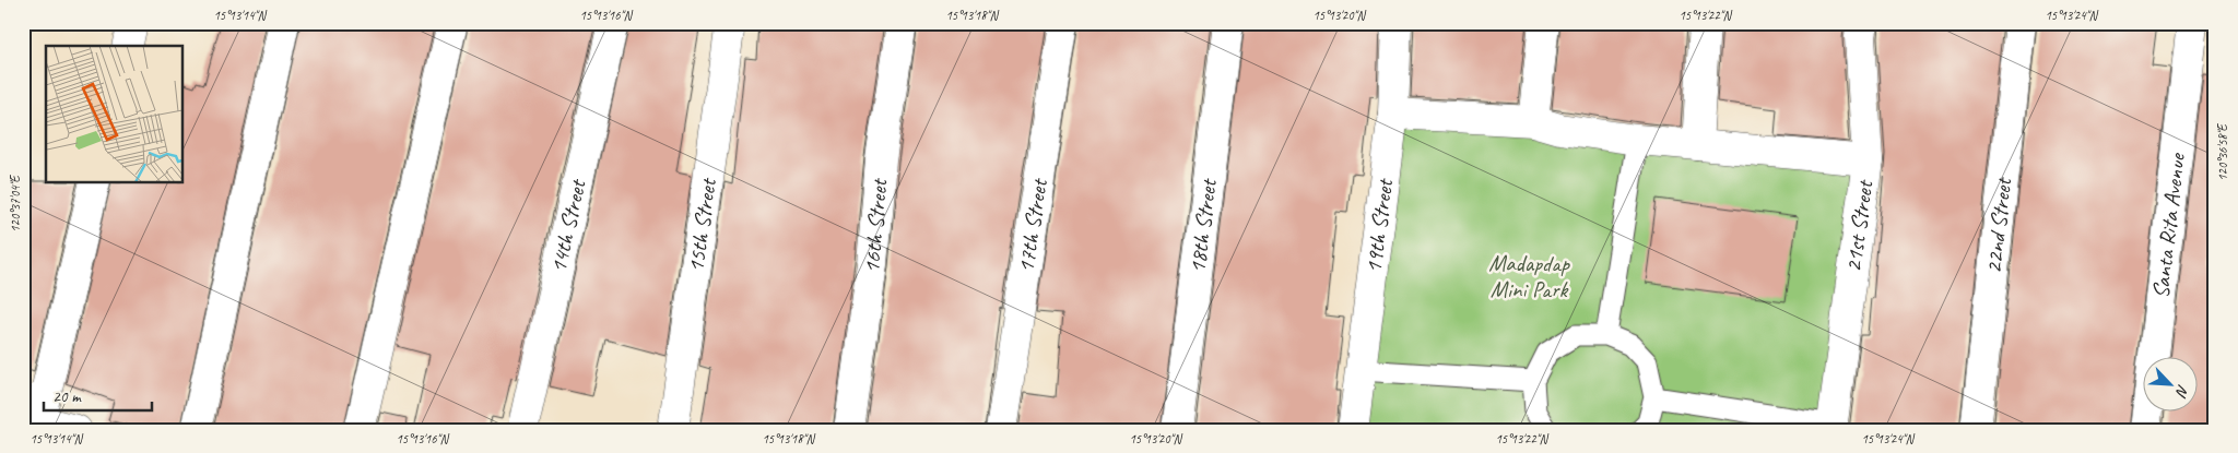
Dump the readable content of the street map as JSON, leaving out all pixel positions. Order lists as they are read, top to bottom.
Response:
{
  "streets": {
    "street": [
      "16th Street",
      "Santa Rita Avenue",
      "14th Street",
      "15th Street",
      "17th Street",
      "18th Street",
      "19th Street",
      "21st Street",
      "22nd Street"
    ]
  },
  "parks": ["Madapdap Mini Park"],
  "scale_bar": "20 m",
  "north": "bottom right",
  "coordinates": [
    "15°13'14\"N",
    "15°13'16\"N",
    "15°13'18\"N",
    "15°13'20\"N",
    "15°13'22\"N",
    "15°13'24\"N",
    "120°36'58\"E",
    "120°37'04\"E"
  ]
}
